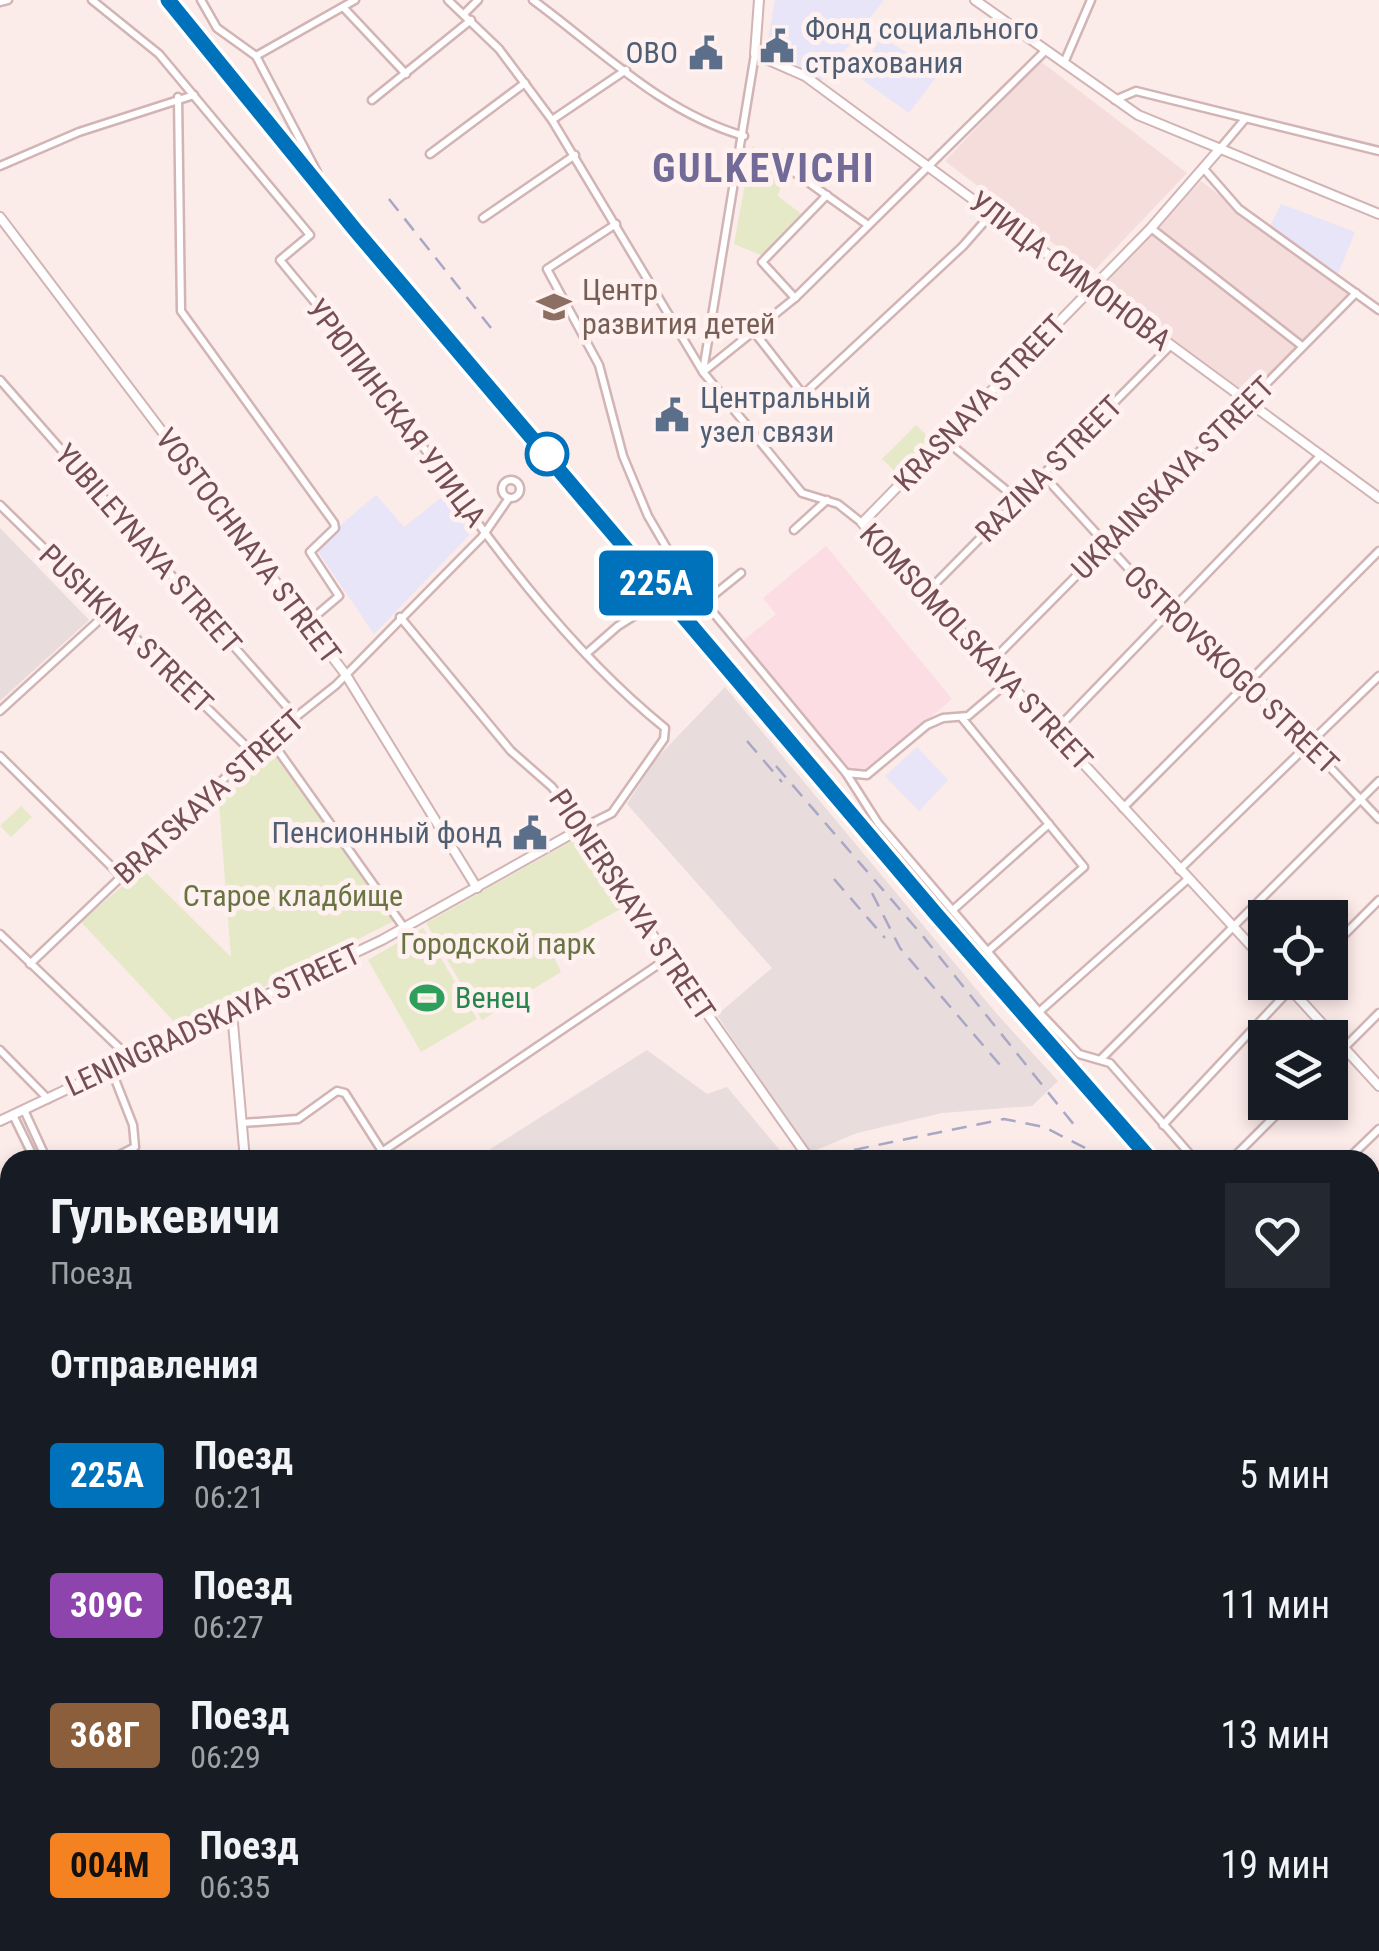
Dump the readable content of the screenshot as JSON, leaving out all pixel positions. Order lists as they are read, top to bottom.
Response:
{
  "streets": {
    "street": [
      "УЛИЦА СИМОНОВА",
      "KRASNAYA STREET",
      "УРЮПИНСКАЯ УЛИЦА",
      "RAZINA STREET",
      "UKRAINSKAYA STREET",
      "VOSTOCHNAYA STREET",
      "YUBILEYNAYA STREET",
      "PUSHKINA STREET",
      "KOMSOMOLSKAYA STREET",
      "OSTROVSKOGO STREET",
      "BRATSKAYA STREET",
      "PIONERSKAYA STREET",
      "LENINGRADSKAYA STREET"
    ]
  },
  "crossings": [
    ["УЛИЦА СИМОНОВА", "KRASNAYA STREET"],
    ["УЛИЦА СИМОНОВА", "RAZINA STREET"],
    ["УЛИЦА СИМОНОВА", "UKRAINSKAYA STREET"],
    ["KRASNAYA STREET", "KOMSOMOLSKAYA STREET"],
    ["УРЮПИНСКАЯ УЛИЦА", "BRATSKAYA STREET"],
    ["УРЮПИНСКАЯ УЛИЦА", "PIONERSKAYA STREET"],
    ["УРЮПИНСКАЯ УЛИЦА", "LENINGRADSKAYA STREET"],
    ["RAZINA STREET", "KOMSOMOLSKAYA STREET"],
    ["RAZINA STREET", "OSTROVSKOGO STREET"],
    ["UKRAINSKAYA STREET", "KOMSOMOLSKAYA STREET"],
    ["UKRAINSKAYA STREET", "OSTROVSKOGO STREET"],
    ["VOSTOCHNAYA STREET", "BRATSKAYA STREET"],
    ["VOSTOCHNAYA STREET", "LENINGRADSKAYA STREET"],
    ["YUBILEYNAYA STREET", "BRATSKAYA STREET"],
    ["PUSHKINA STREET", "BRATSKAYA STREET"],
    ["BRATSKAYA STREET", "PIONERSKAYA STREET"],
    ["PIONERSKAYA STREET", "LENINGRADSKAYA STREET"]
  ],
  "districts": ["GULKEVICHI"],
  "parks": ["Старое кладбище", "Городской парк"],
  "places": {
    "public building": [
      "Фонд социального страхования",
      "ОВО",
      "Центральный узел связи",
      "Пенсионный фонд"
    ],
    "school or university": ["Центр развития детей"],
    "sports": ["Венец"]
  },
  "page": {
    "on_map": "225А",
    "heading": [
      ["Гулькевичи", "Поезд"],
      "Отправления"
    ],
    "list": [
      {
        "mark": "225А",
        "name": "Поезд",
        "note": "06:21",
        "value": "5 мин"
      },
      {
        "mark": "309С",
        "name": "Поезд",
        "note": "06:27",
        "value": "11 мин"
      },
      {
        "mark": "368Г",
        "name": "Поезд",
        "note": "06:29",
        "value": "13 мин"
      },
      {
        "mark": "004М",
        "name": "Поезд",
        "note": "06:35",
        "value": "19 мин"
      }
    ]
  }
}
